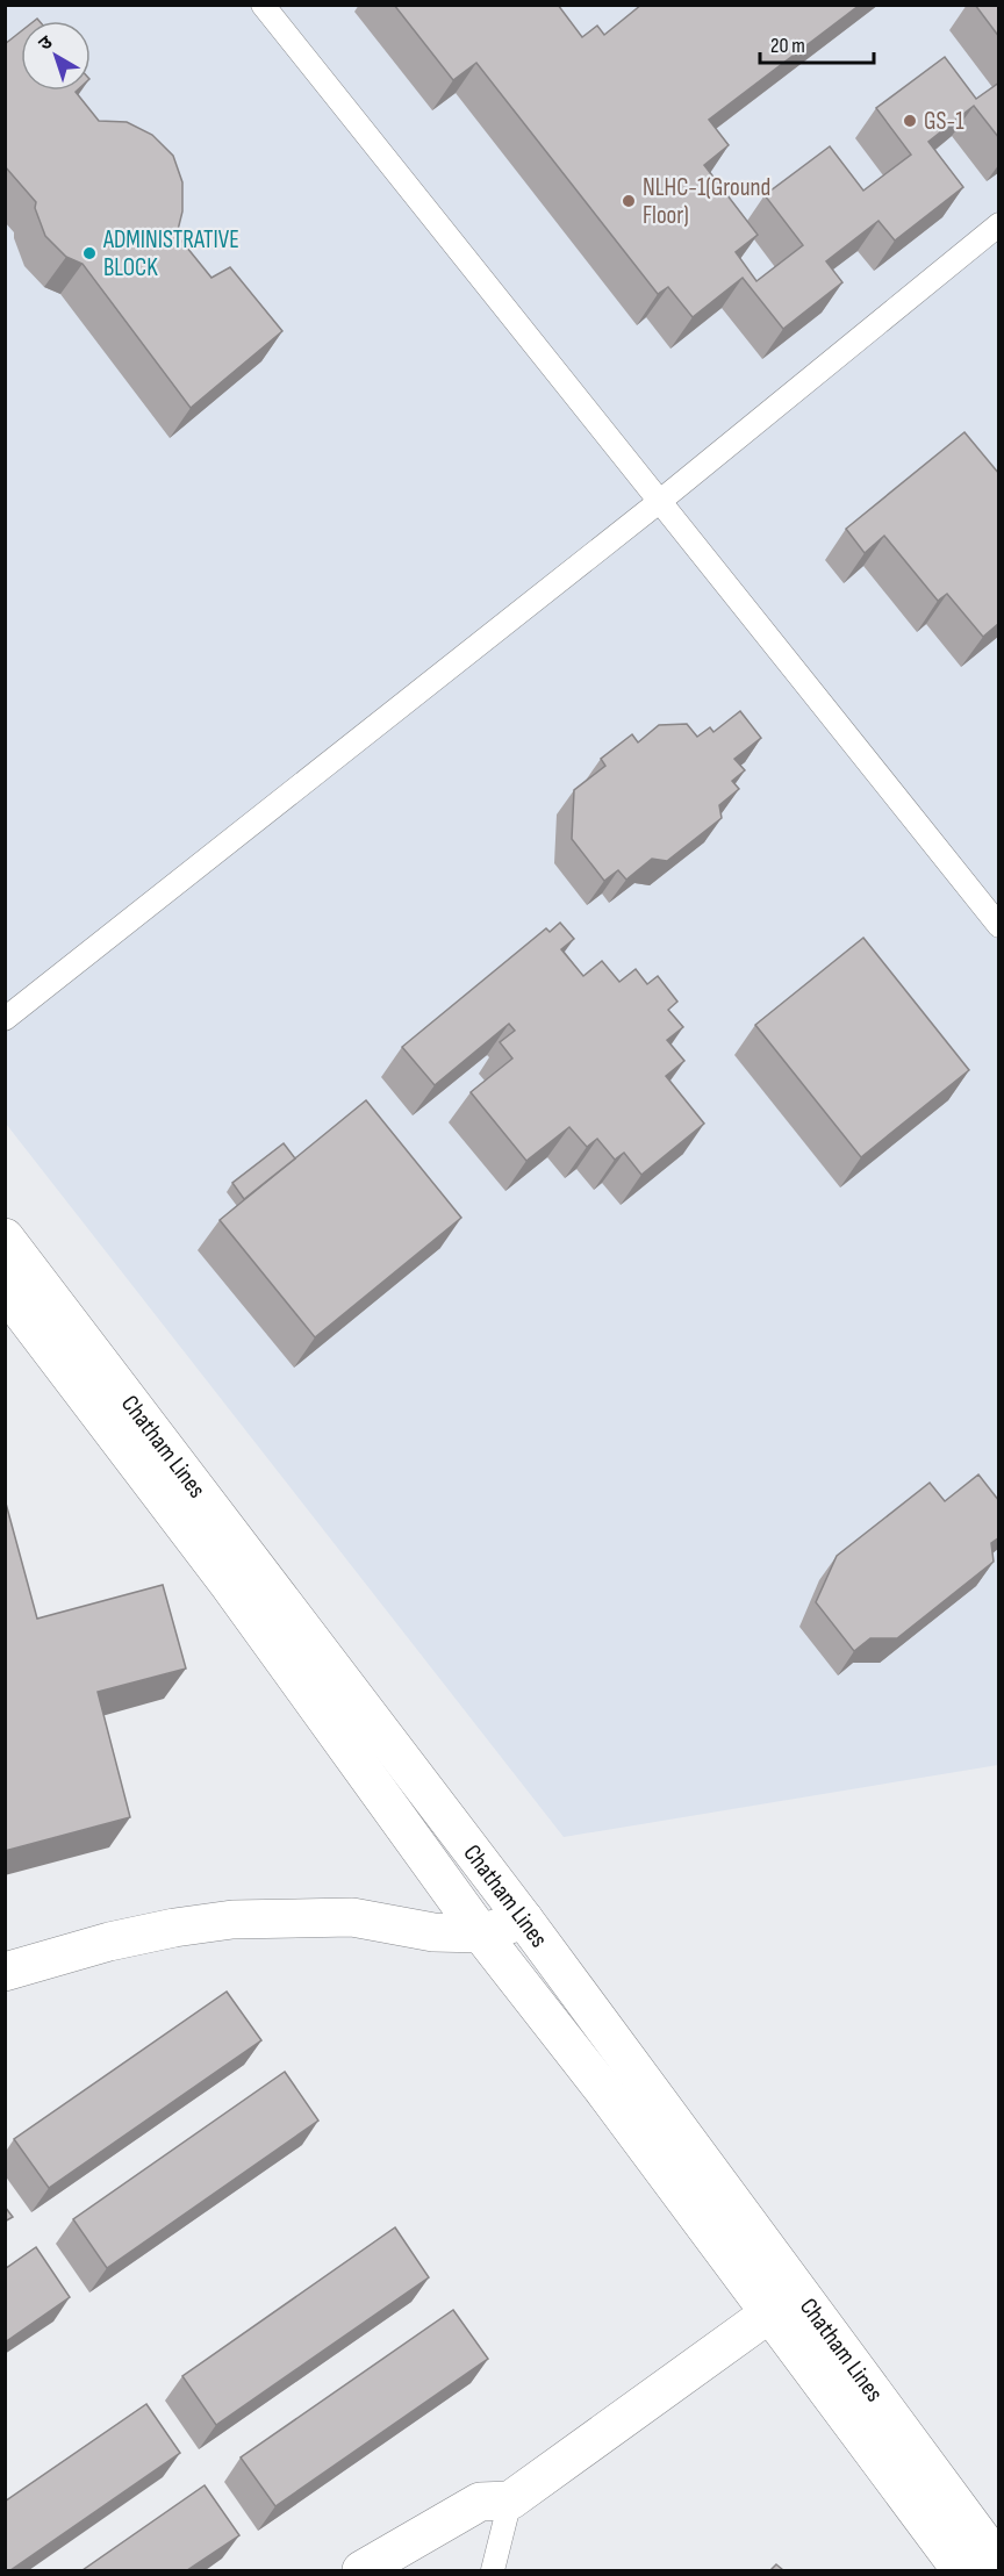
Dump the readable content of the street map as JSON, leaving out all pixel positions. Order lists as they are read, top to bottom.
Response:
{
  "streets": {
    "main road": ["Chatham Lines"]
  },
  "places": ["GS-1", "NLHC-1(Ground Floor)", "ADMINISTRATIVE BLOCK"],
  "scale_bar": "20 m",
  "north": "top left"
}
